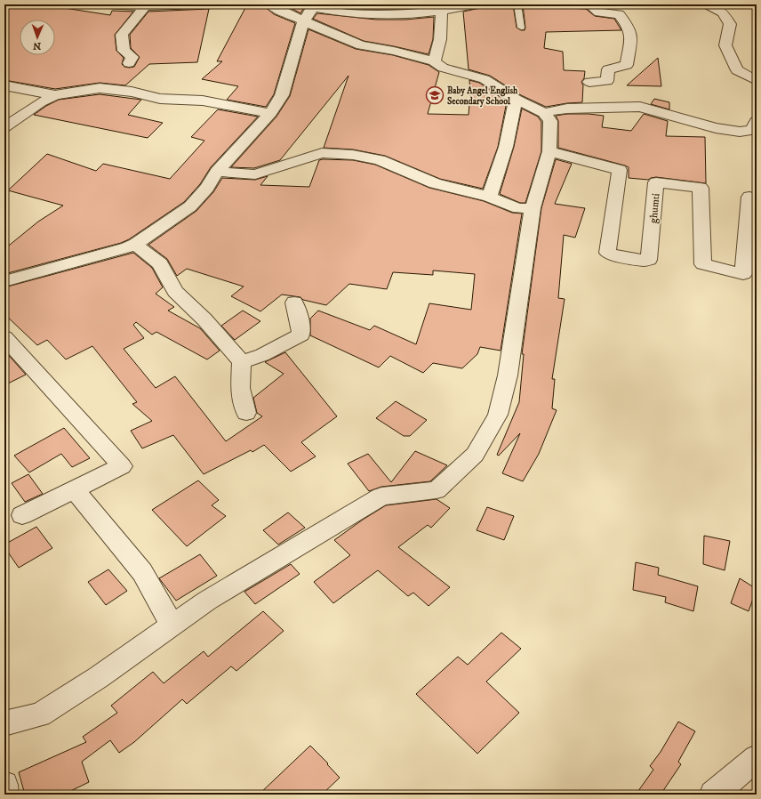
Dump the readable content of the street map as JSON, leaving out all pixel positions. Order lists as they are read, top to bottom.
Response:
{
  "streets": {
    "street": ["ghumti"]
  },
  "places": {
    "school or university": ["Baby Angel English Secondary School"]
  },
  "north": "bottom"
}
